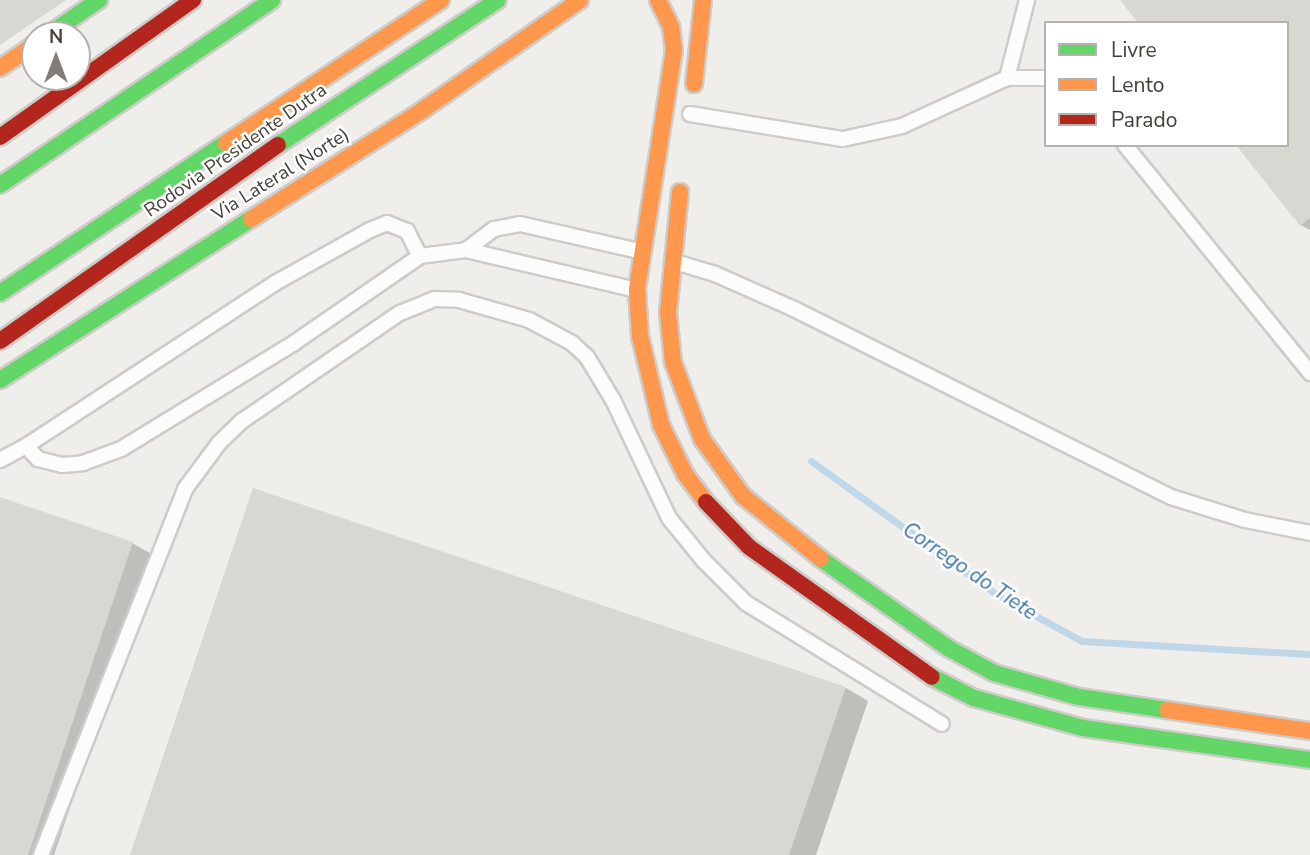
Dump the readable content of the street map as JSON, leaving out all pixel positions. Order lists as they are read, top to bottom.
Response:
{
  "streets": {
    "main road": ["Rodovia Presidente Dutra", "Via Lateral (Norte)"]
  },
  "water": ["Corrego do Tiete"],
  "legend": ["Livre", "Lento", "Parado"],
  "north": "top"
}
